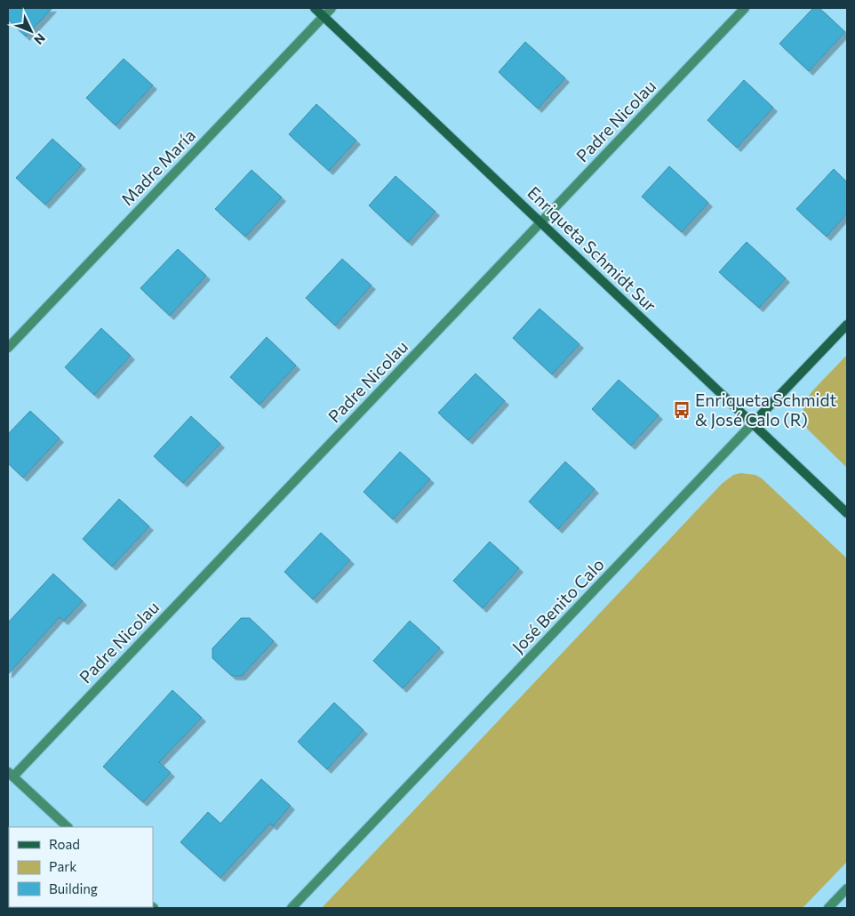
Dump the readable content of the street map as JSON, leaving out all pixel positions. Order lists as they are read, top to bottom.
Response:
{
  "streets": {
    "street": [
      "Padre Nicolau",
      "Madre María",
      "Enriqueta Schmidt Sur",
      "José Benito Calo"
    ]
  },
  "crossings": [
    ["Padre Nicolau", "Enriqueta Schmidt Sur"],
    ["Madre María", "Enriqueta Schmidt Sur"],
    ["Enriqueta Schmidt Sur", "José Benito Calo"]
  ],
  "places": {
    "bus stop": ["Enriqueta Schmidt & José Calo (R)"]
  },
  "legend": ["Road", "Park", "Building"],
  "north": "bottom right"
}
